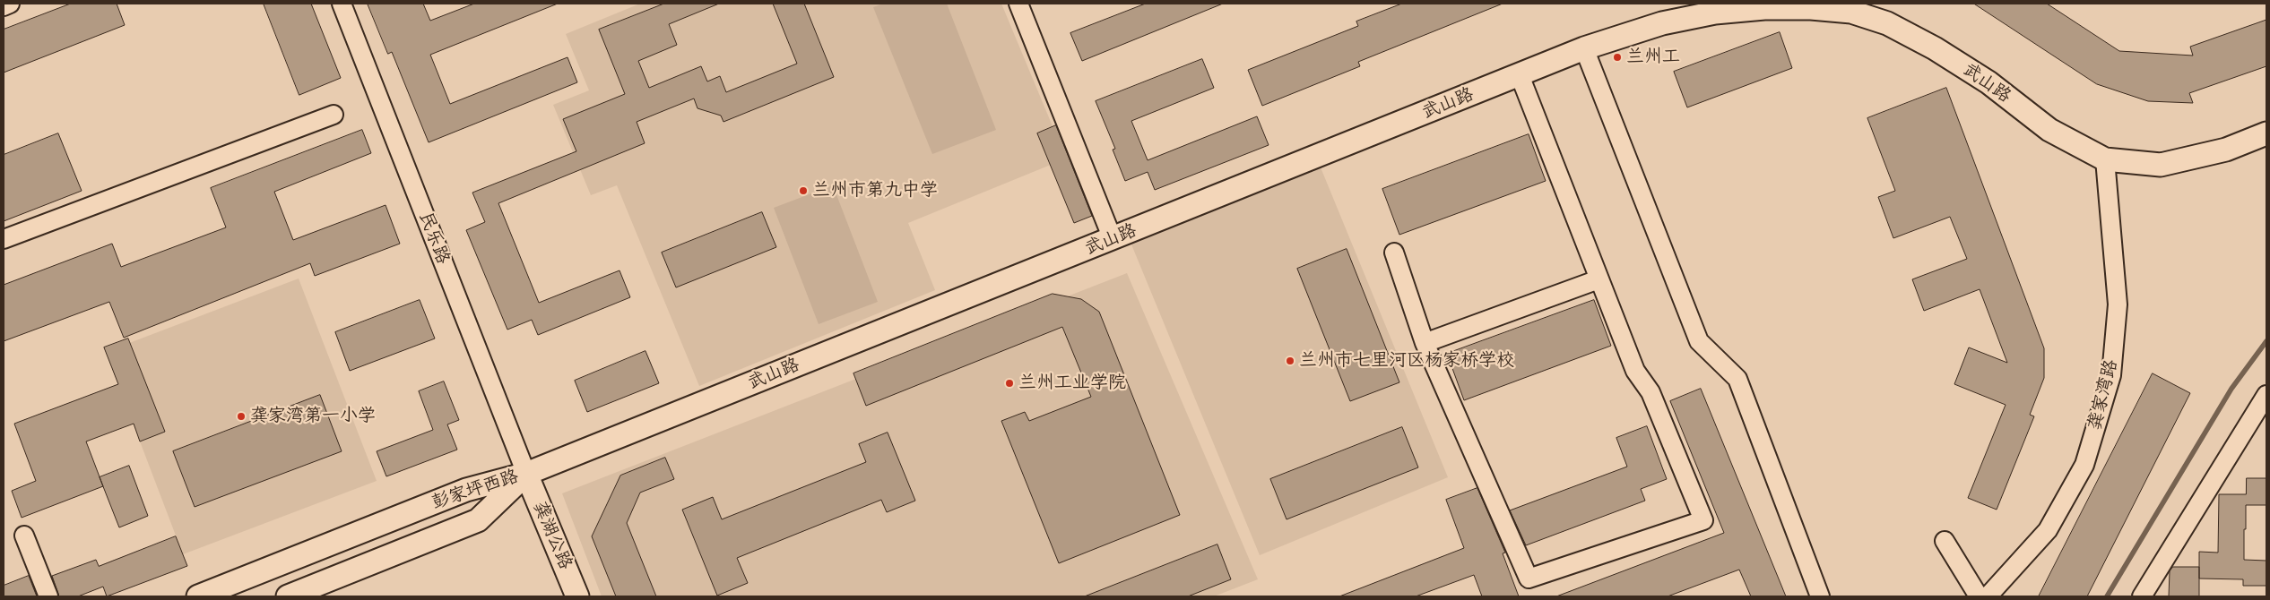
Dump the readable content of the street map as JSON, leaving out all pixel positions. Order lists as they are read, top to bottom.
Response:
{
  "streets": {
    "main road": ["武山路", "彭家坪西路", "龚湖公路"],
    "street": ["民乐路", "龚家湾路"]
  },
  "crossings": [
    ["武山路", "民乐路"],
    ["武山路", "龚家湾路"],
    ["武山路", "彭家坪西路"],
    ["武山路", "龚湖公路"],
    ["民乐路", "彭家坪西路"],
    ["民乐路", "龚湖公路"],
    ["彭家坪西路", "龚湖公路"]
  ],
  "places": [
    "兰州工",
    "兰州市第九中学",
    "兰州市七里河区杨家桥学校",
    "兰州工业学院",
    "龚家湾第一小学"
  ]
}
